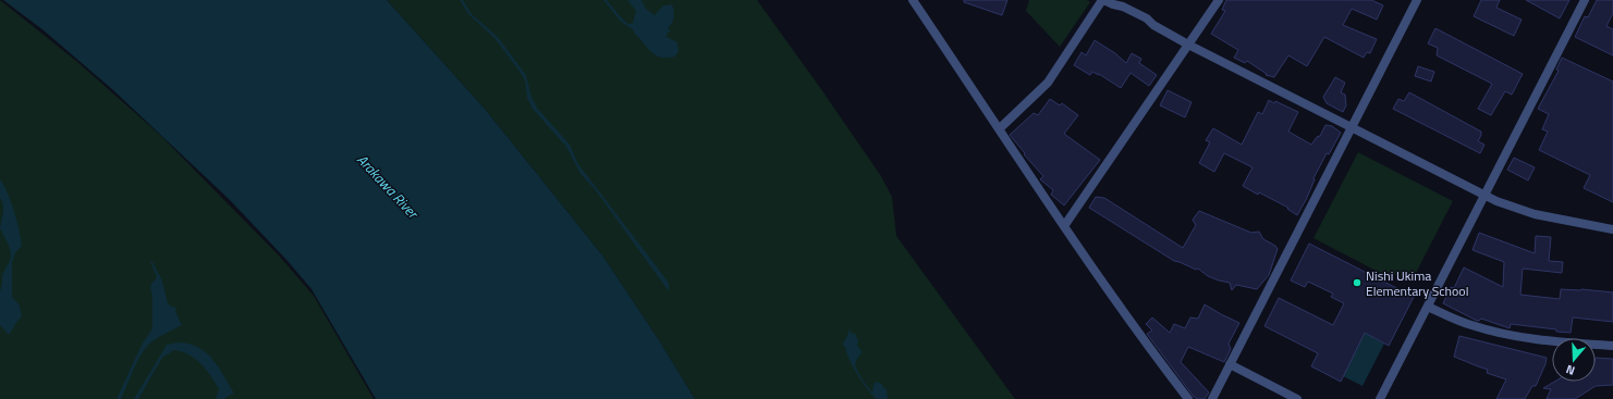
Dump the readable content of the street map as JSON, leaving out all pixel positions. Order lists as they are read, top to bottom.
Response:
{
  "water": ["Arakawa River"],
  "places": ["Nishi Ukima Elementary School"],
  "north": "bottom"
}
